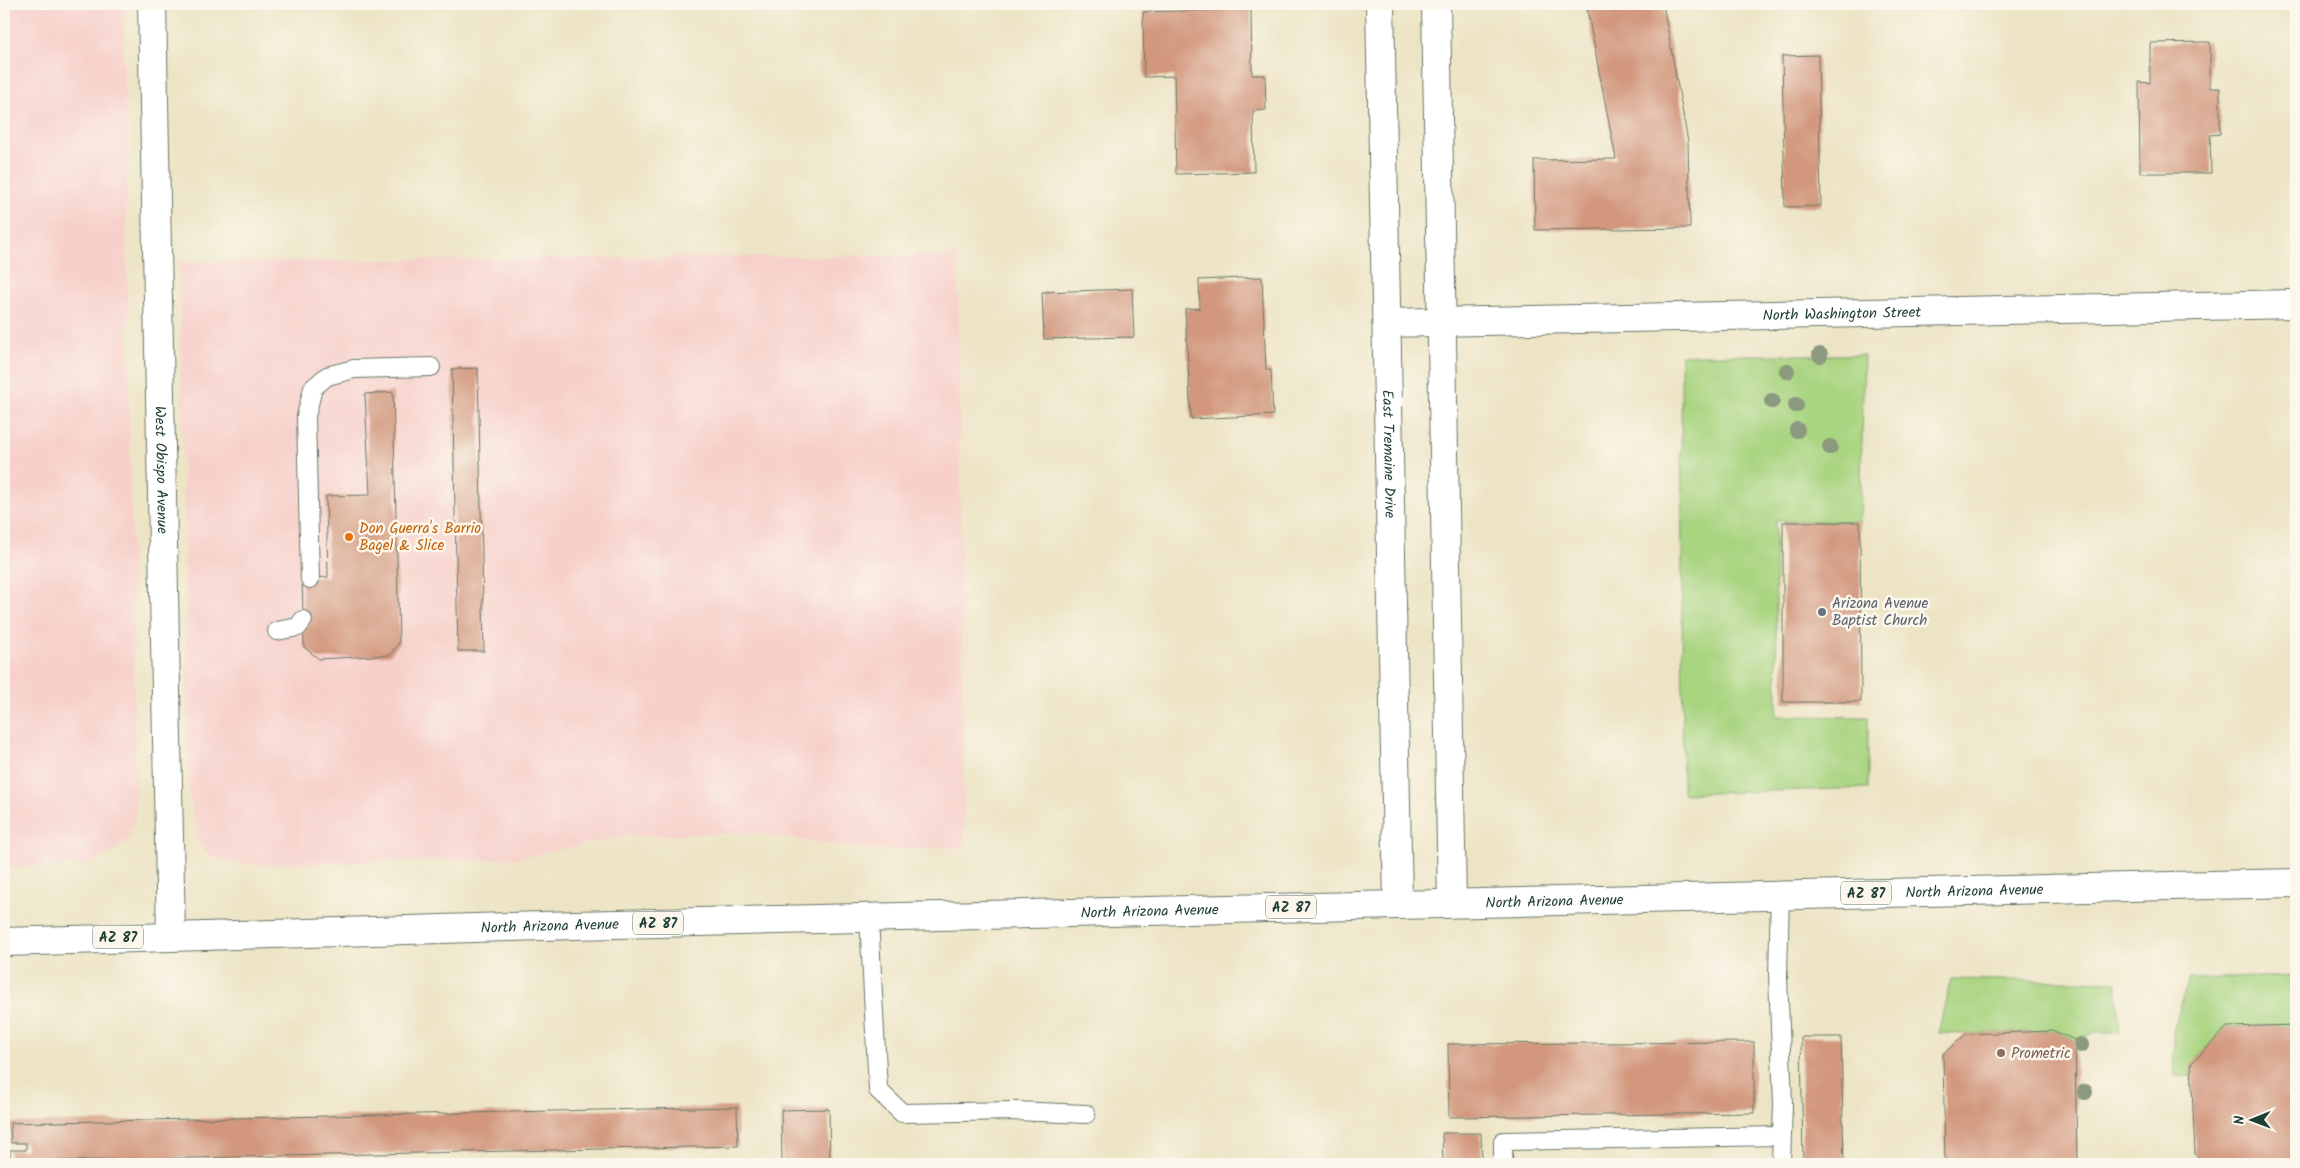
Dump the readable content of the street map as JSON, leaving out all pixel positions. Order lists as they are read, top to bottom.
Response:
{
  "streets": {
    "street": [
      "North Washington Street",
      "East Tremaine Drive",
      "West Obispo Avenue",
      "North Arizona Avenue",
      "AZ 87"
    ]
  },
  "crossings": [
    ["North Washington Street", "East Tremaine Drive"],
    ["East Tremaine Drive", "North Arizona Avenue"],
    ["West Obispo Avenue", "North Arizona Avenue"]
  ],
  "places": ["Don Guerra's Barrio Bagel & Slice", "Arizona Avenue Baptist Church", "Prometric"],
  "north": "left"
}
